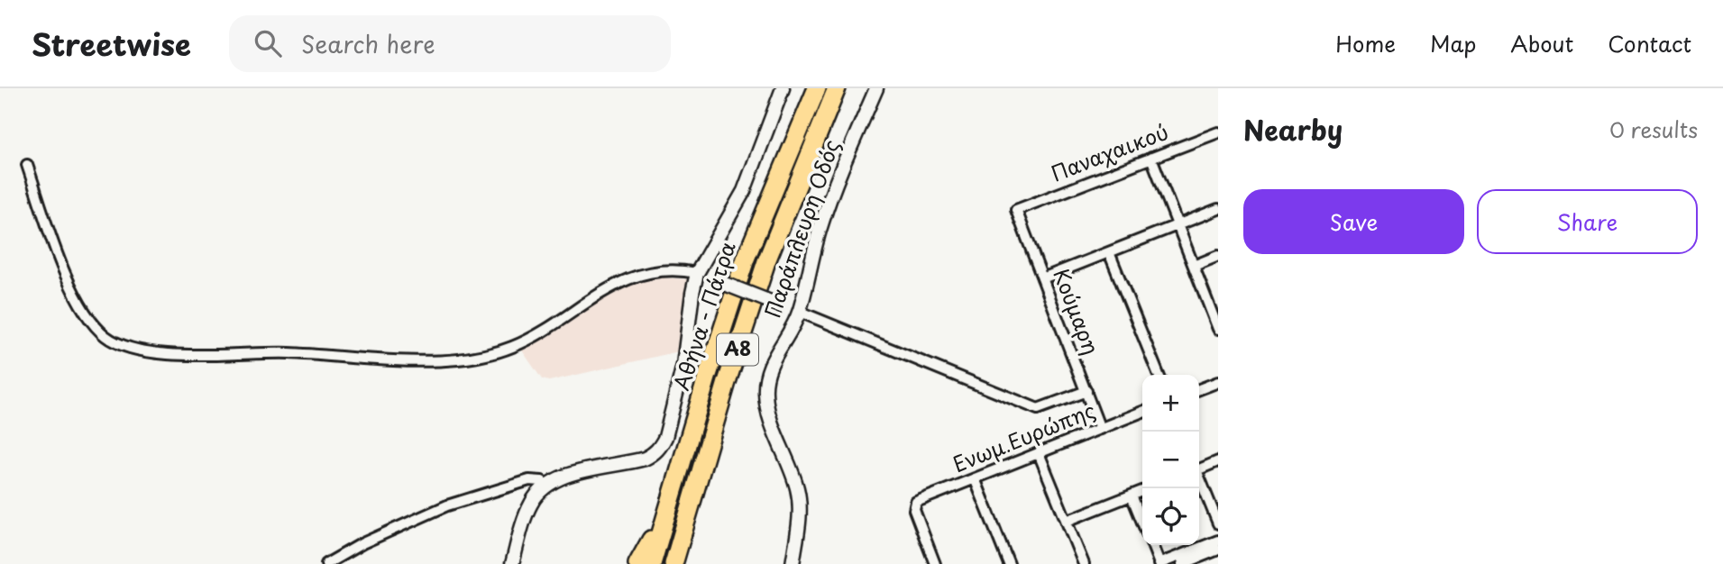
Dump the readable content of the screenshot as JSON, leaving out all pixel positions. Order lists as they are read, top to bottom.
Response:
{
  "streets": {
    "highway": ["Αθήνα - Πάτρα", "Α8"],
    "street": [
      "Παναχαικού",
      "Παράπλευρη Οδός",
      "Κούμαρη",
      "Ενωμ.Ευρώπης"
    ]
  },
  "crossings": [
    ["Παναχαικού", "Κούμαρη"],
    ["Κούμαρη", "Ενωμ.Ευρώπης"]
  ],
  "page": {
    "header": "Streetwise",
    "search": "Search here",
    "nav": [
      "Home",
      "Map",
      "About",
      "Contact"
    ],
    "heading": ["Nearby", "0 results"],
    "buttons": ["Save", "Share"],
    "map_buttons": ["+", "−"]
  }
}
